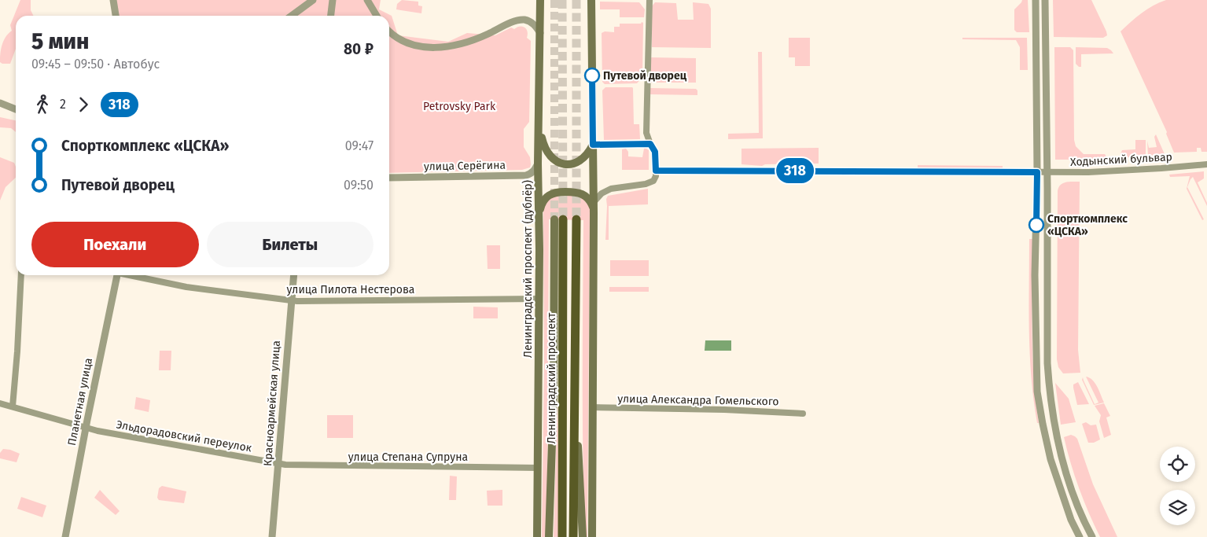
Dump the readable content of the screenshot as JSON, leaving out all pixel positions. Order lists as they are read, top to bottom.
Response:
{
  "streets": {
    "main road": ["Ленинградский проспект (дублёр)", "Ленинградский проспект"],
    "street": [
      "Ходынский бульвар",
      "улица Серёгина",
      "улица Пилота Нестерова",
      "улица Александра Гомельского",
      "Планетная улица",
      "Красноармейская улица",
      "Эльдорадовский переулок",
      "улица Степана Супруна"
    ]
  },
  "crossings": [
    ["улица Серёгина", "Ленинградский проспект (дублёр)"],
    ["Ленинградский проспект (дублёр)", "улица Пилота Нестерова"],
    ["Ленинградский проспект (дублёр)", "улица Степана Супруна"],
    ["улица Пилота Нестерова", "Красноармейская улица"],
    ["Планетная улица", "Эльдорадовский переулок"],
    ["Красноармейская улица", "Эльдорадовский переулок"],
    ["Красноармейская улица", "улица Степана Супруна"],
    ["Эльдорадовский переулок", "улица Степана Супруна"]
  ],
  "parks": ["Petrovsky Park"],
  "places": ["Путевой дворец", "Спорткомплекс «ЦСКА»"],
  "lines": ["bus line 318"],
  "page": {
    "on_map": "318",
    "heading": ["5 мин", "09:45 – 09:50 · Автобус", "80 ₽"],
    "legs": ["2", "318"],
    "list": [
      {
        "name": "Спорткомплекс «ЦСКА»",
        "value": "09:47"
      },
      {
        "name": "Путевой дворец",
        "value": "09:50"
      }
    ],
    "buttons": ["Поехали", "Билеты"]
  }
}
